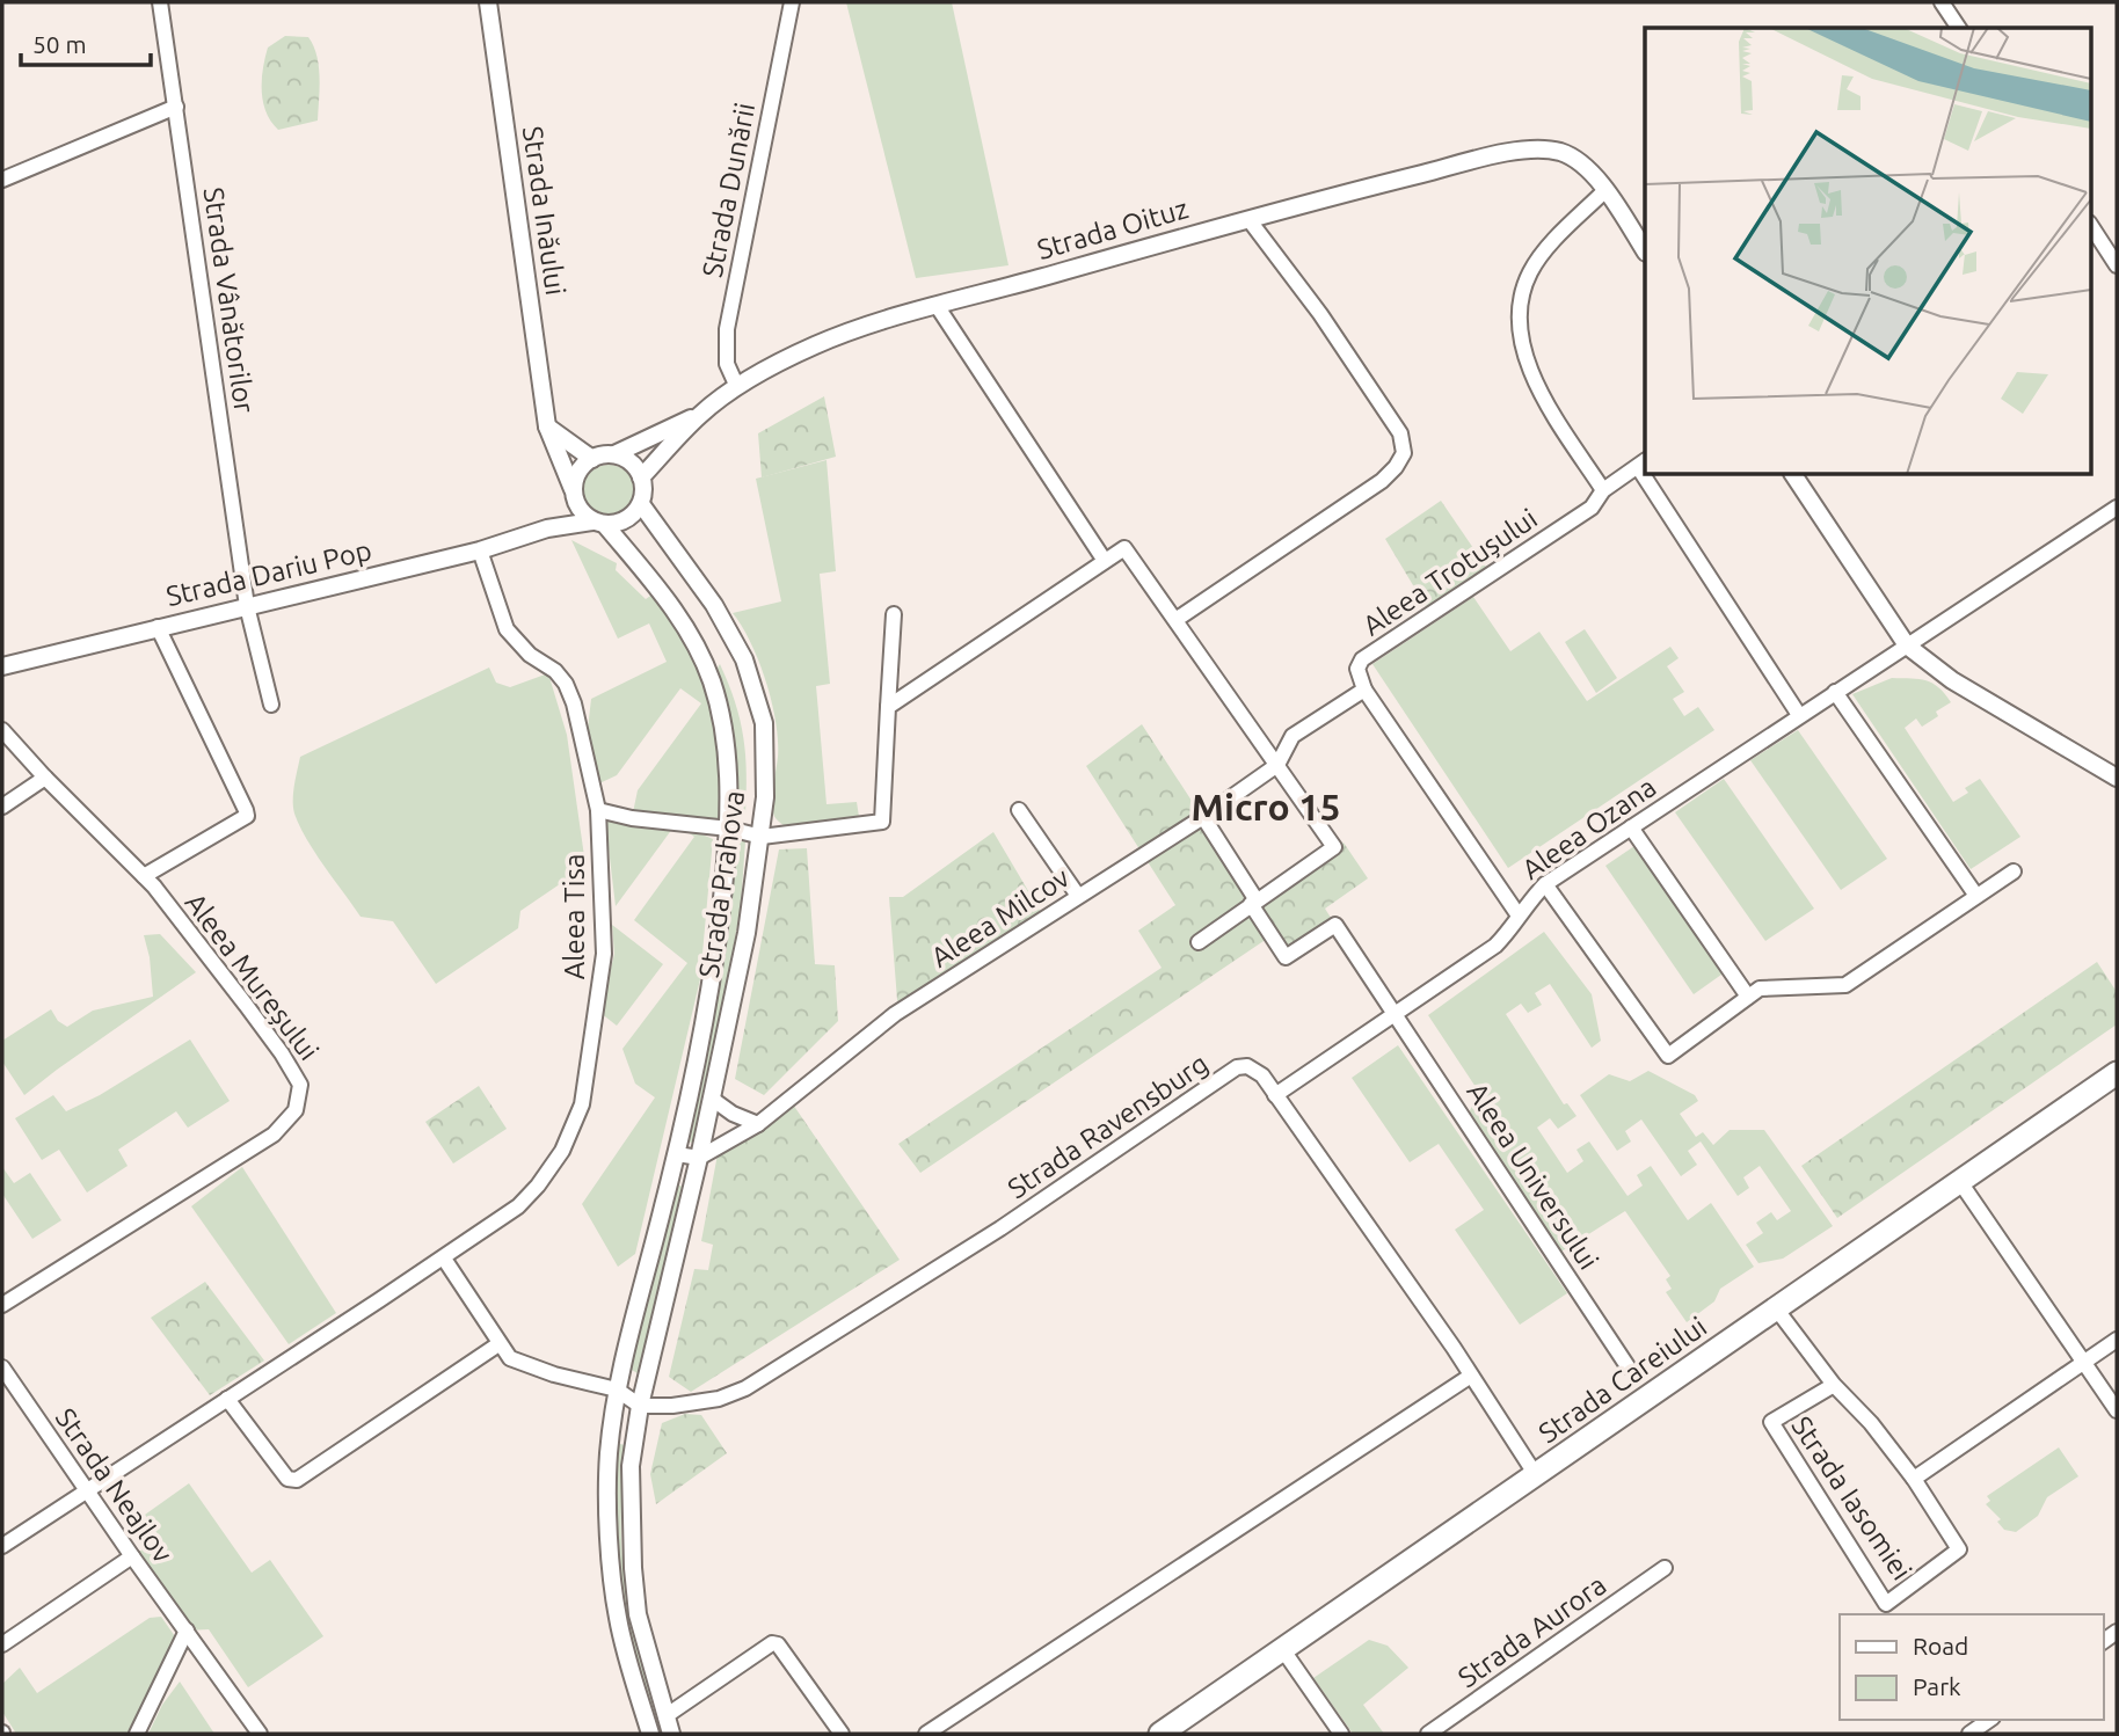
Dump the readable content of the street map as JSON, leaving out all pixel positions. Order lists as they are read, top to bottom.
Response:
{
  "streets": {
    "main road": ["Strada Careiului"],
    "street": [
      "Strada Dunării",
      "Strada Inăului",
      "Strada Oituz",
      "Strada Vânătorilor",
      "Aleea Trotușului",
      "Strada Dariu Pop",
      "Aleea Ozana",
      "Strada Prahova",
      "Aleea Tisa",
      "Aleea Milcov",
      "Aleea Mureșului",
      "Strada Ravensburg",
      "Aleea Universului",
      "Strada Neajlov",
      "Strada Iasomiei",
      "Strada Aurora"
    ]
  },
  "crossings": [
    ["Strada Dunării", "Strada Oituz"],
    ["Strada Inăului", "Strada Oituz"],
    ["Strada Inăului", "Strada Dariu Pop"],
    ["Strada Inăului", "Strada Prahova"],
    ["Strada Oituz", "Strada Dariu Pop"],
    ["Strada Oituz", "Strada Prahova"],
    ["Strada Vânătorilor", "Strada Dariu Pop"],
    ["Strada Dariu Pop", "Strada Prahova"],
    ["Strada Dariu Pop", "Aleea Tisa"],
    ["Aleea Ozana", "Strada Ravensburg"],
    ["Aleea Ozana", "Aleea Universului"],
    ["Strada Prahova", "Aleea Milcov"],
    ["Strada Prahova", "Strada Ravensburg"],
    ["Aleea Tisa", "Strada Neajlov"],
    ["Strada Ravensburg", "Strada Careiului"],
    ["Strada Careiului", "Strada Iasomiei"]
  ],
  "districts": ["Micro 15"],
  "legend": ["Road", "Park"],
  "scale_bar": "50 m"
}
